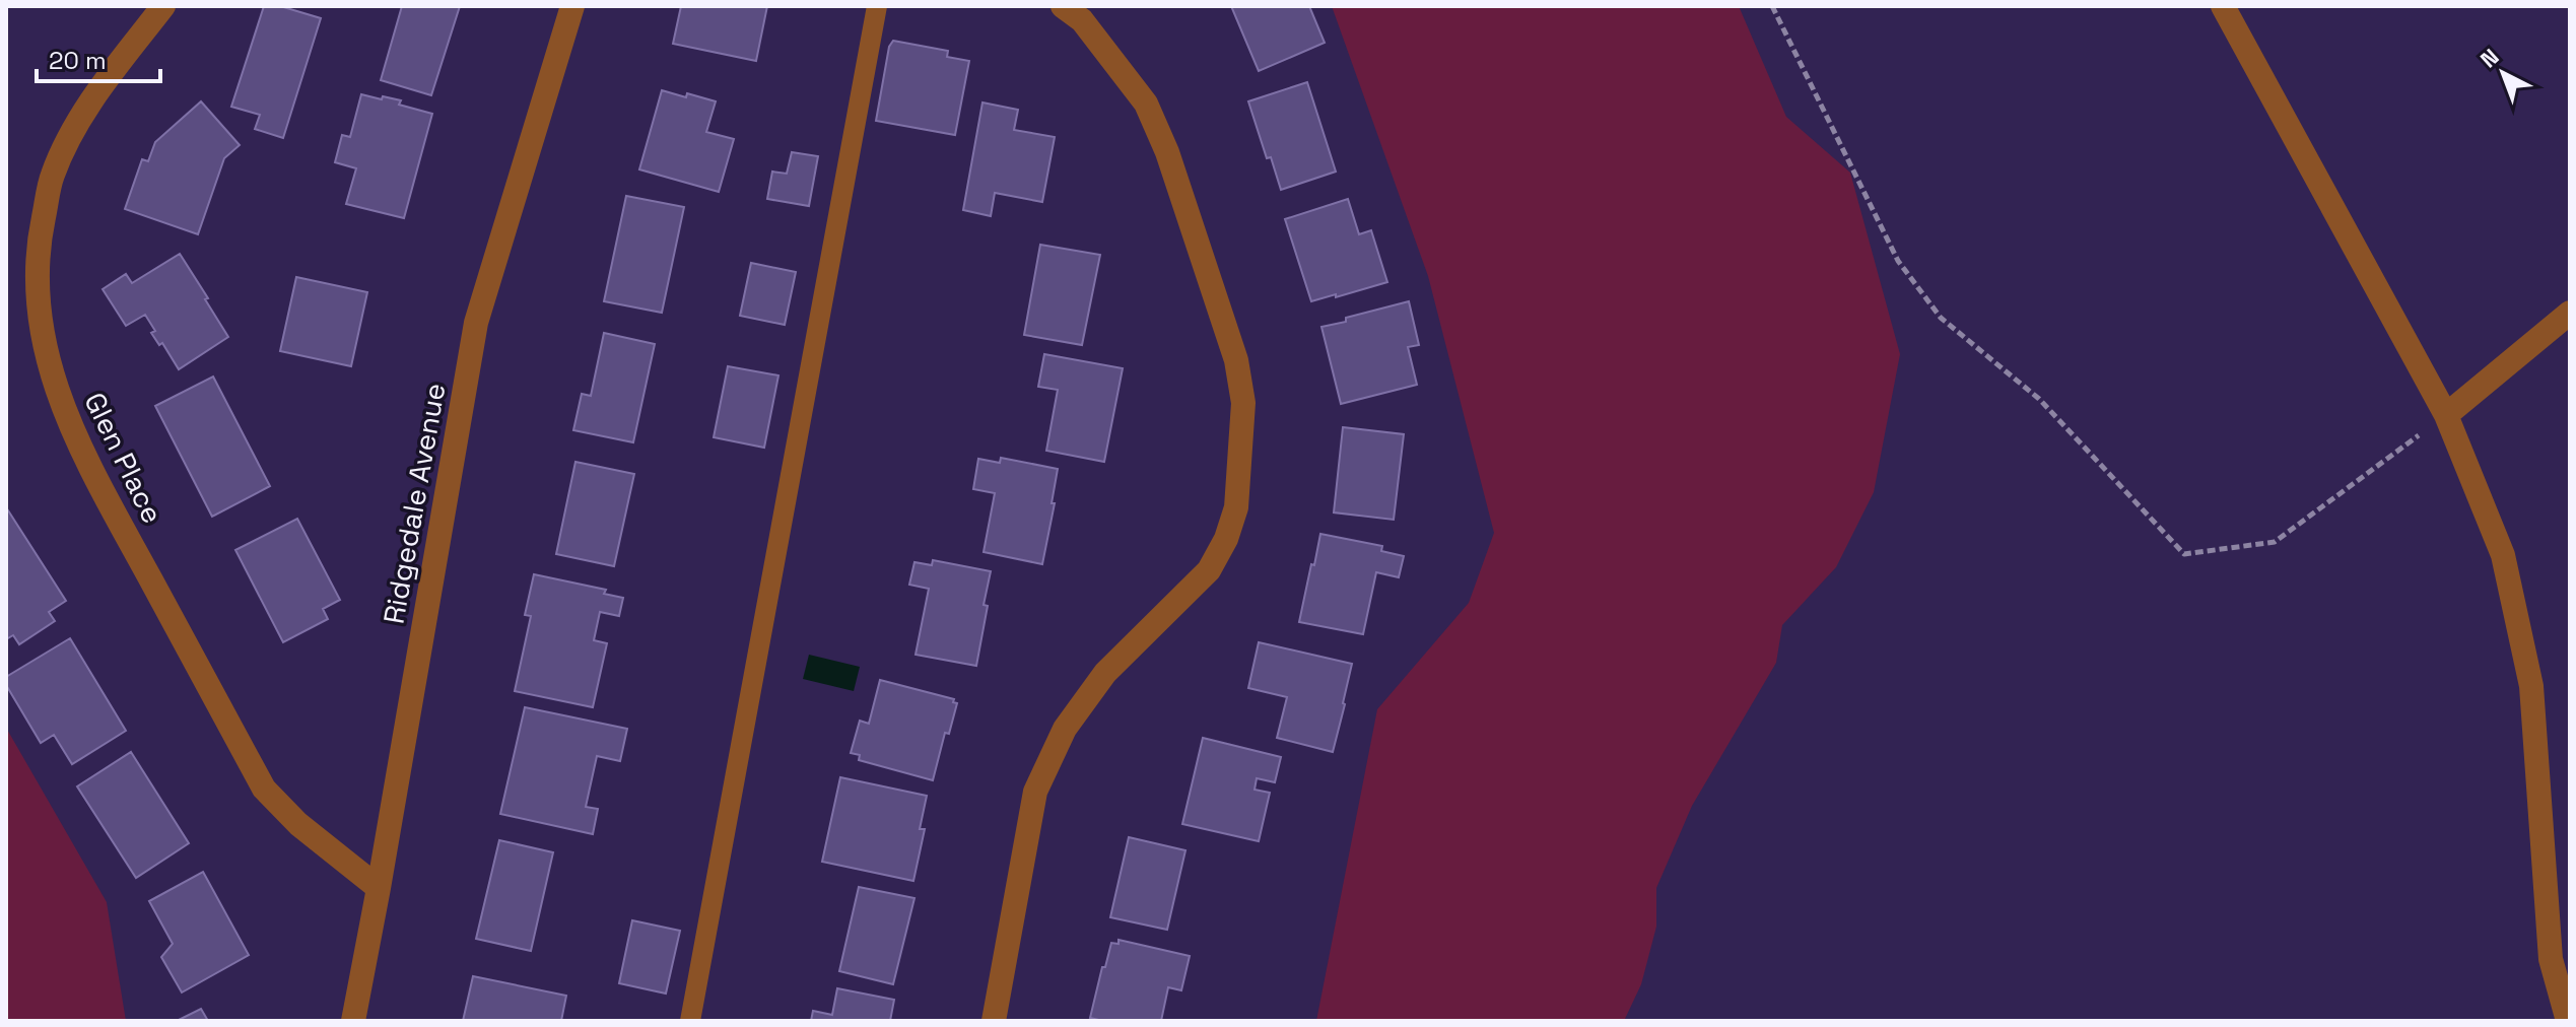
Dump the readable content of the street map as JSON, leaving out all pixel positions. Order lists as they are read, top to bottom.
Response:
{
  "streets": {
    "street": ["Glen Place", "Ridgedale Avenue"]
  },
  "crossings": [
    ["Glen Place", "Ridgedale Avenue"]
  ],
  "scale_bar": "20 m",
  "north": "top left"
}
